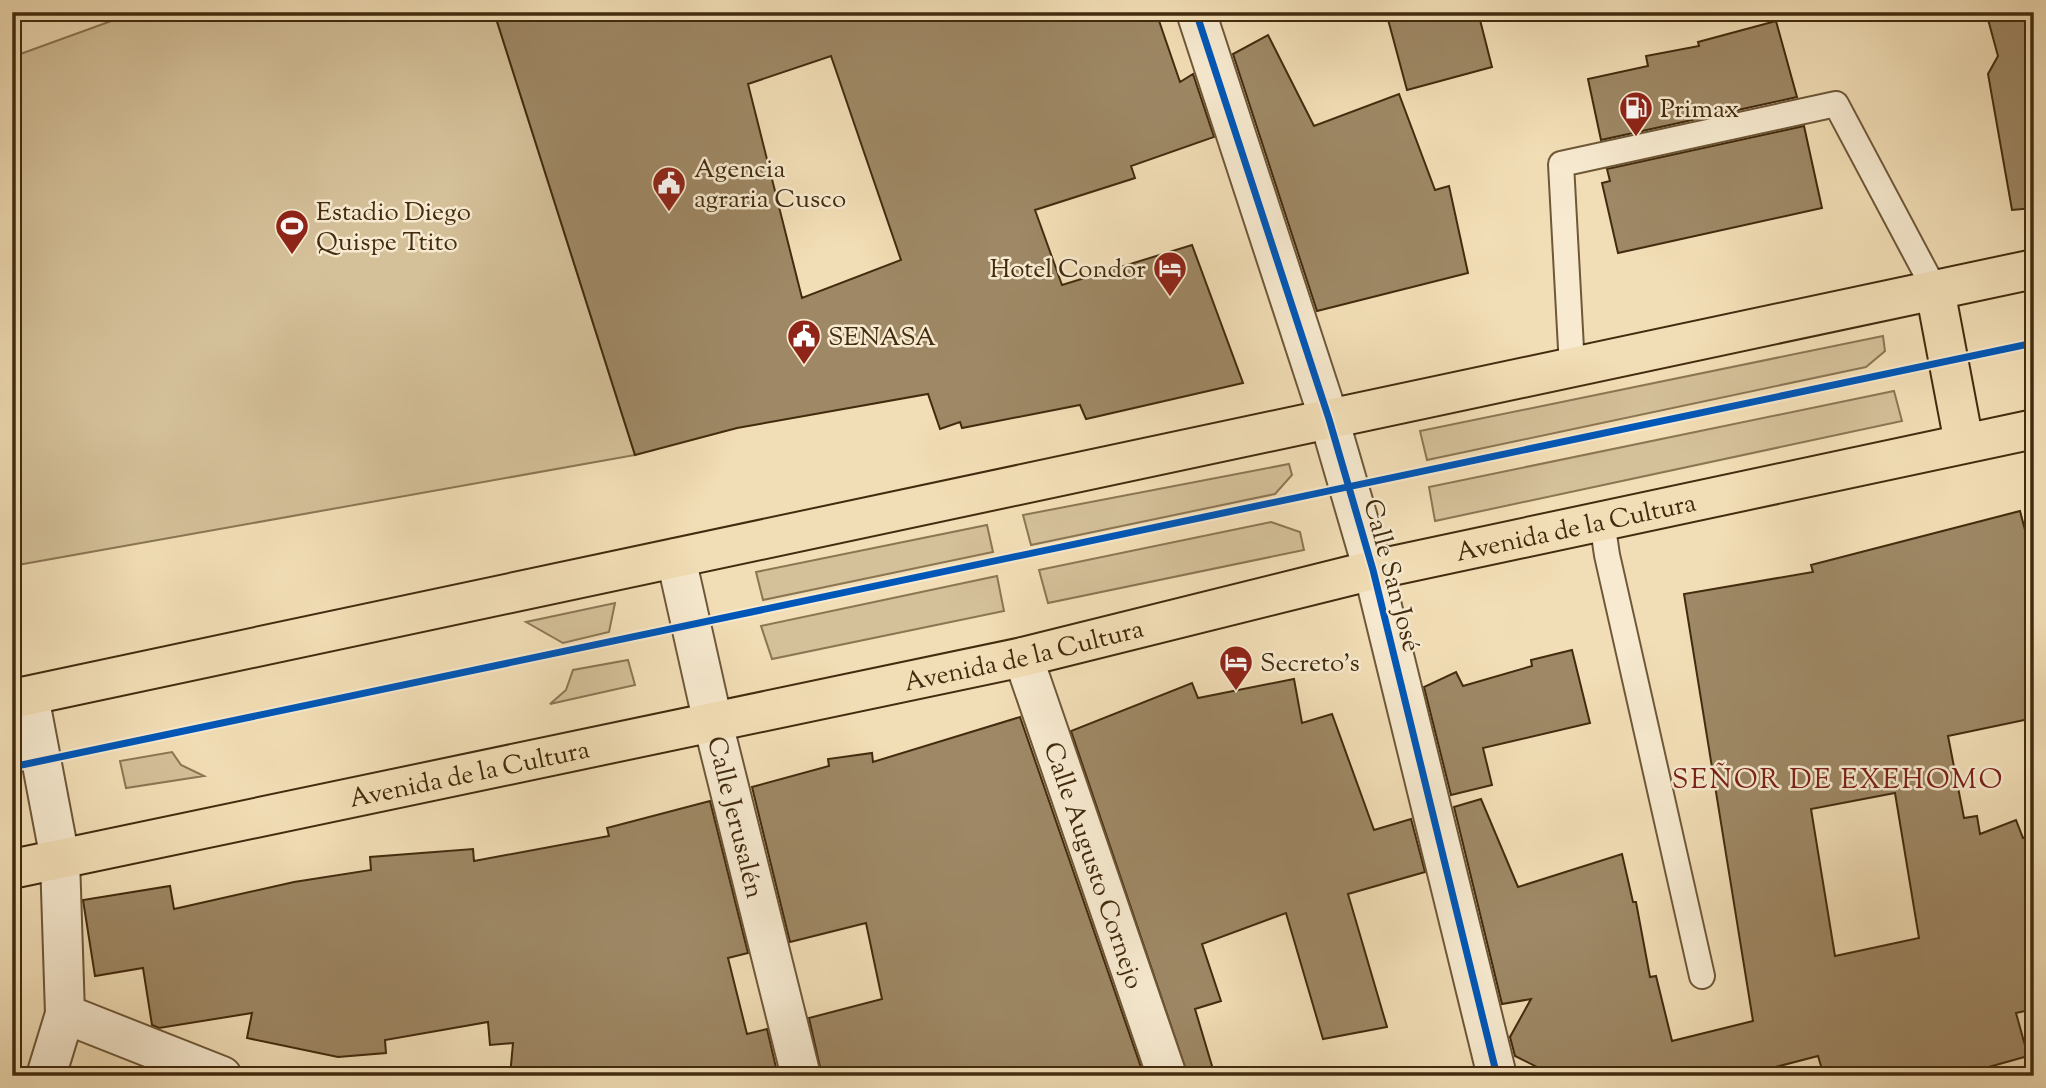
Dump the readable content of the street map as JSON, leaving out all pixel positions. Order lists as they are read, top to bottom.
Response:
{
  "streets": {
    "highway": ["Avenida de la Cultura"],
    "street": ["Calle San José", "Calle Jerusalén", "Calle Augusto Cornejo"]
  },
  "crossings": [
    ["Avenida de la Cultura", "Calle San José"],
    ["Avenida de la Cultura", "Calle Jerusalén"],
    ["Avenida de la Cultura", "Calle Augusto Cornejo"]
  ],
  "districts": ["SEÑOR DE EXEHOMO"],
  "places": {
    "fuel station": ["Primax"],
    "public building": ["Agencia agraria Cusco", "SENASA"],
    "sports": ["Estadio Diego Quispe Ttito"],
    "hotel": ["Hotel Condor", "Secreto's"]
  }
}
